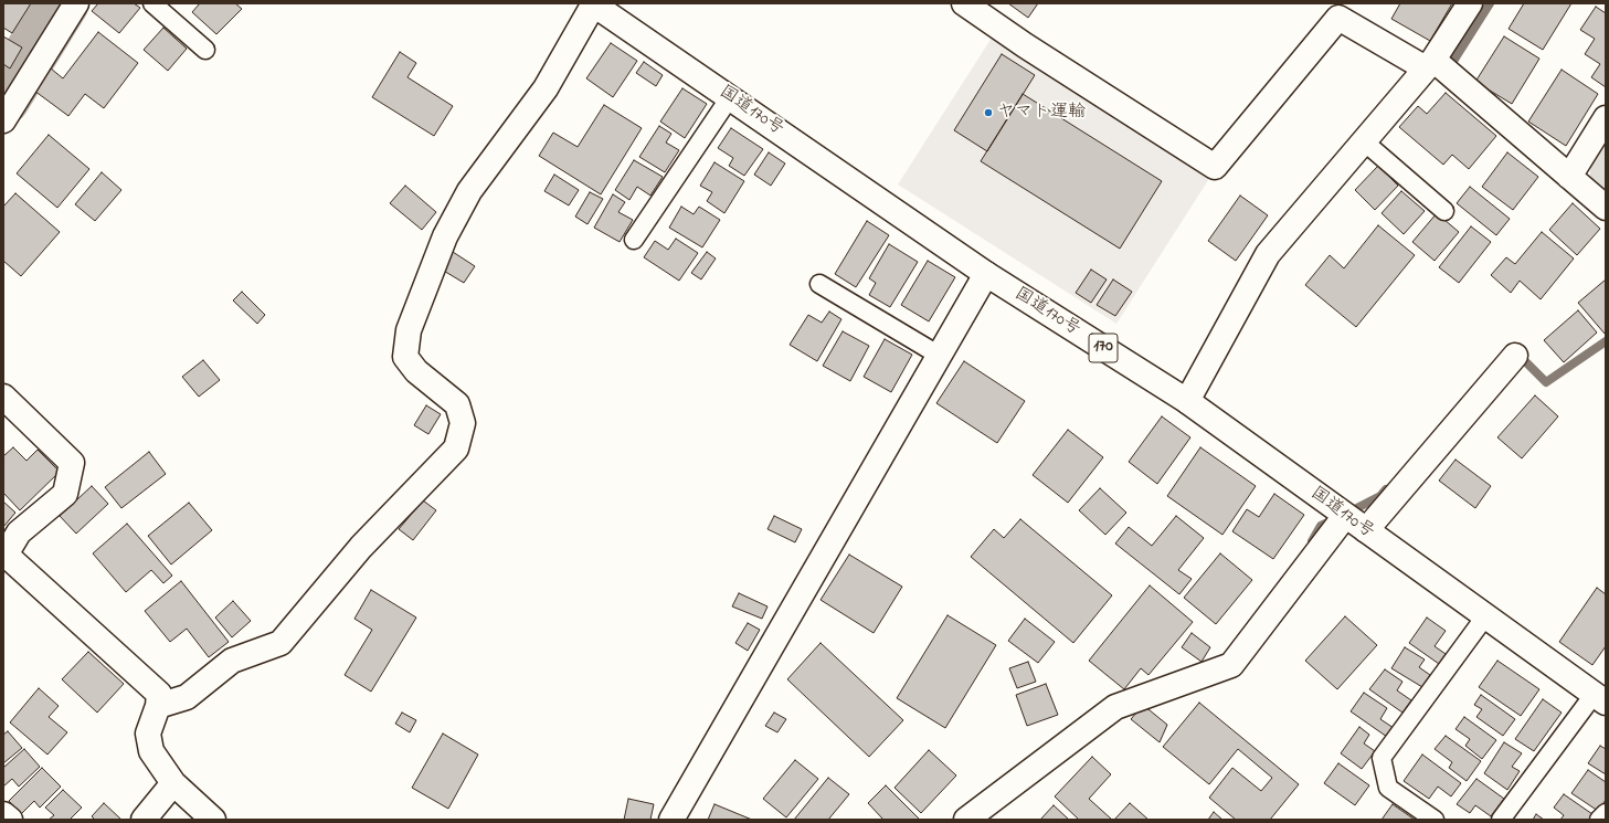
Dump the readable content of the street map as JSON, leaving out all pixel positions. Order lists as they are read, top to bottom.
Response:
{
  "streets": {
    "main road": ["国道170号", "170"]
  },
  "places": ["ヤマト運輸"]
}
